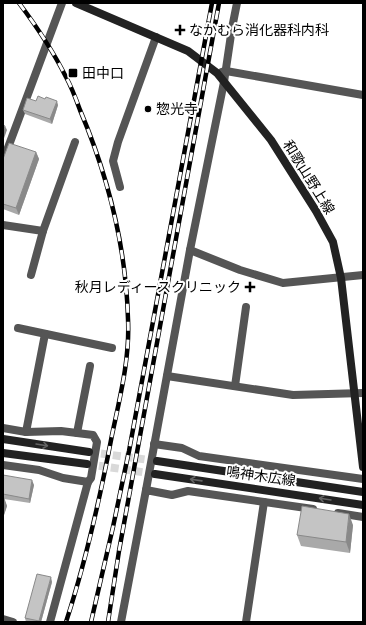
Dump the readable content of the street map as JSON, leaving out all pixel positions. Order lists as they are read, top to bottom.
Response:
{
  "streets": {
    "main road": ["和歌山野上線", "鳴神木広線"]
  },
  "places": {
    "health": ["なかむら消化器科内科", "秋月レディースクリニック"],
    "transit": ["田中口"],
    "other": ["惣光寺"]
  }
}
